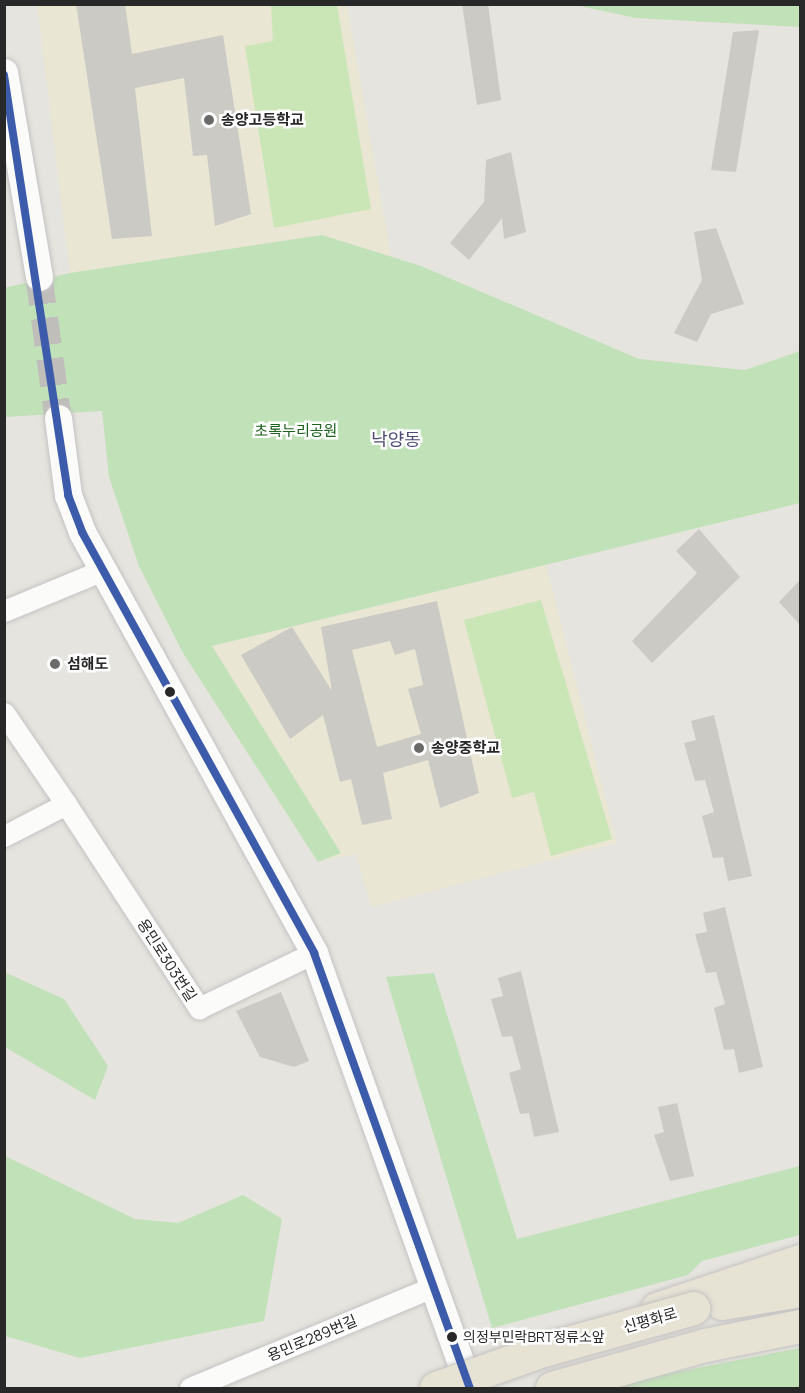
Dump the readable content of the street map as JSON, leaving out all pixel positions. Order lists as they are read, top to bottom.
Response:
{
  "streets": {
    "highway": ["신평화로"],
    "street": ["용민로303번길", "용민로289번길"]
  },
  "districts": ["낙양동"],
  "parks": ["초록누리공원"],
  "places": [
    "송양고등학교",
    "섬해도",
    "송양중학교",
    "의정부민락BRT정류소앞"
  ]
}
